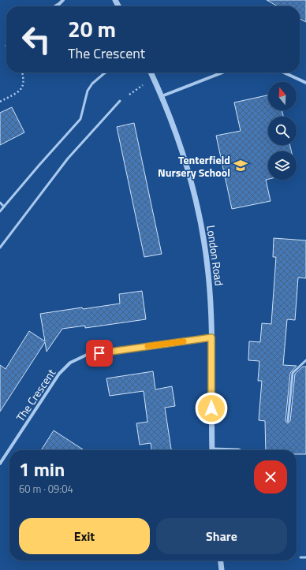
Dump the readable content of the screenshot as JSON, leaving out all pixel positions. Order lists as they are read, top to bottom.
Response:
{
  "streets": {
    "street": ["London Road", "The Crescent"]
  },
  "crossings": [
    ["London Road", "The Crescent"]
  ],
  "places": {
    "school or university": ["Tenterfield Nursery School"]
  },
  "north": "top",
  "page": {
    "turn": ["20 m", "The Crescent"],
    "heading": ["1 min", "60 m · 09:04"],
    "buttons": ["Exit", "Share"]
  }
}
